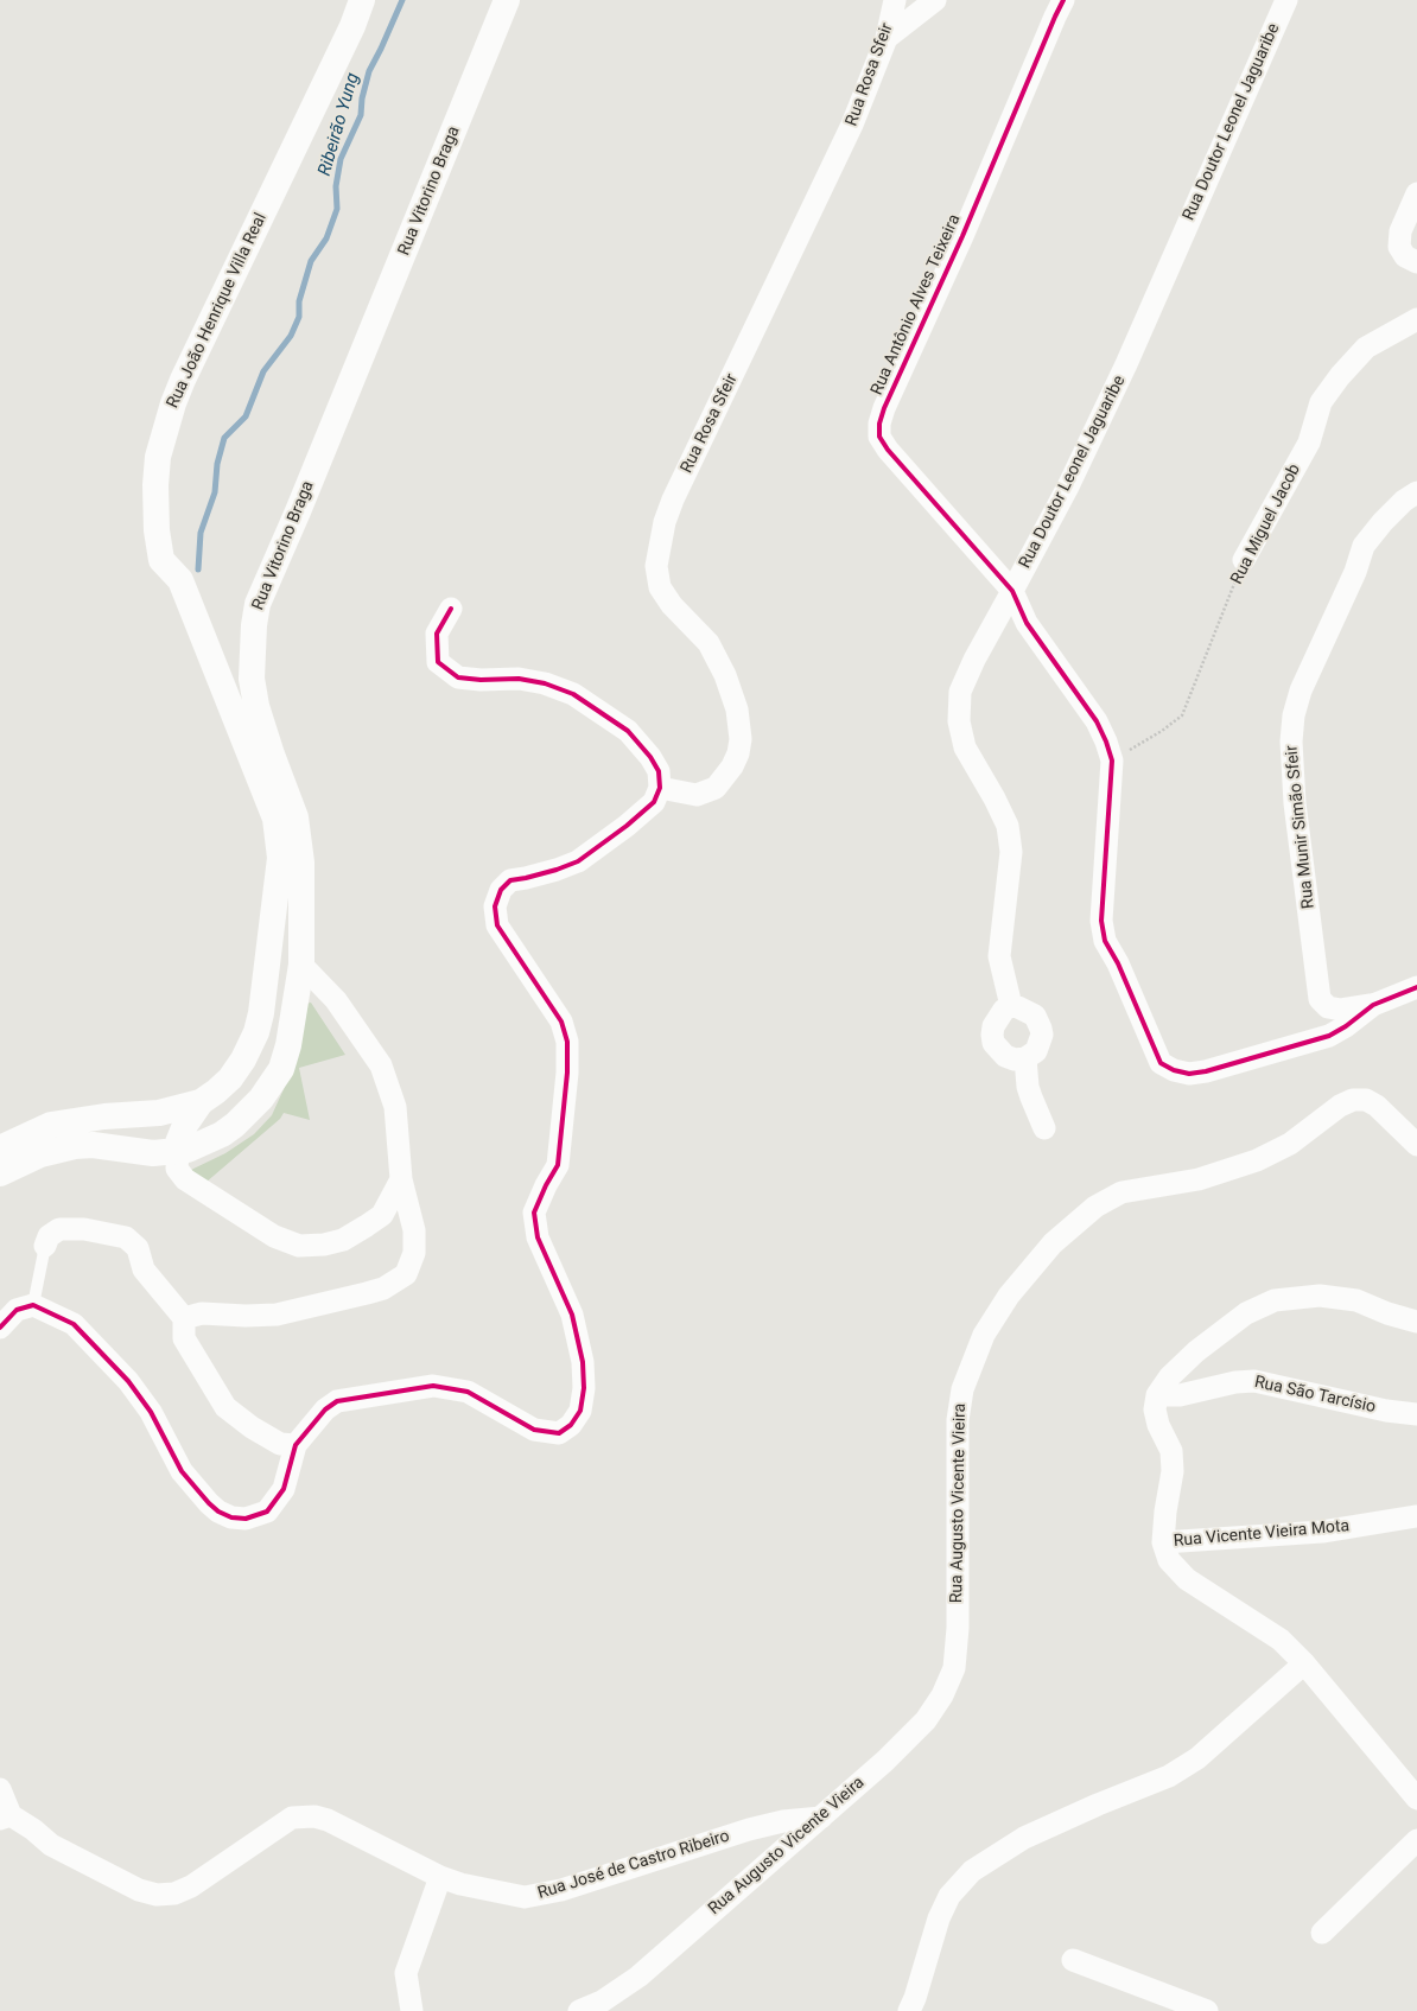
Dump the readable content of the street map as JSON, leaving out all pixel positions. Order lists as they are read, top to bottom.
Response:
{
  "streets": {
    "main road": ["Rua Vitorino Braga", "Rua João Henrique Villa Real"],
    "street": [
      "Rua Rosa Sfeir",
      "Rua Doutor Leonel Jaguaribe",
      "Rua Antônio Alves Teixeira",
      "Rua Miguel Jacob",
      "Rua Munir Simão Sfeir",
      "Rua São Tarcísio",
      "Rua Augusto Vicente Vieira",
      "Rua Vicente Vieira Mota",
      "Rua José de Castro Ribeiro"
    ]
  },
  "crossings": [
    ["Rua Doutor Leonel Jaguaribe", "Rua Antônio Alves Teixeira"],
    ["Rua Antônio Alves Teixeira", "Rua Miguel Jacob"],
    ["Rua Augusto Vicente Vieira", "Rua José de Castro Ribeiro"]
  ],
  "water": ["Ribeirão Yung"]
}
